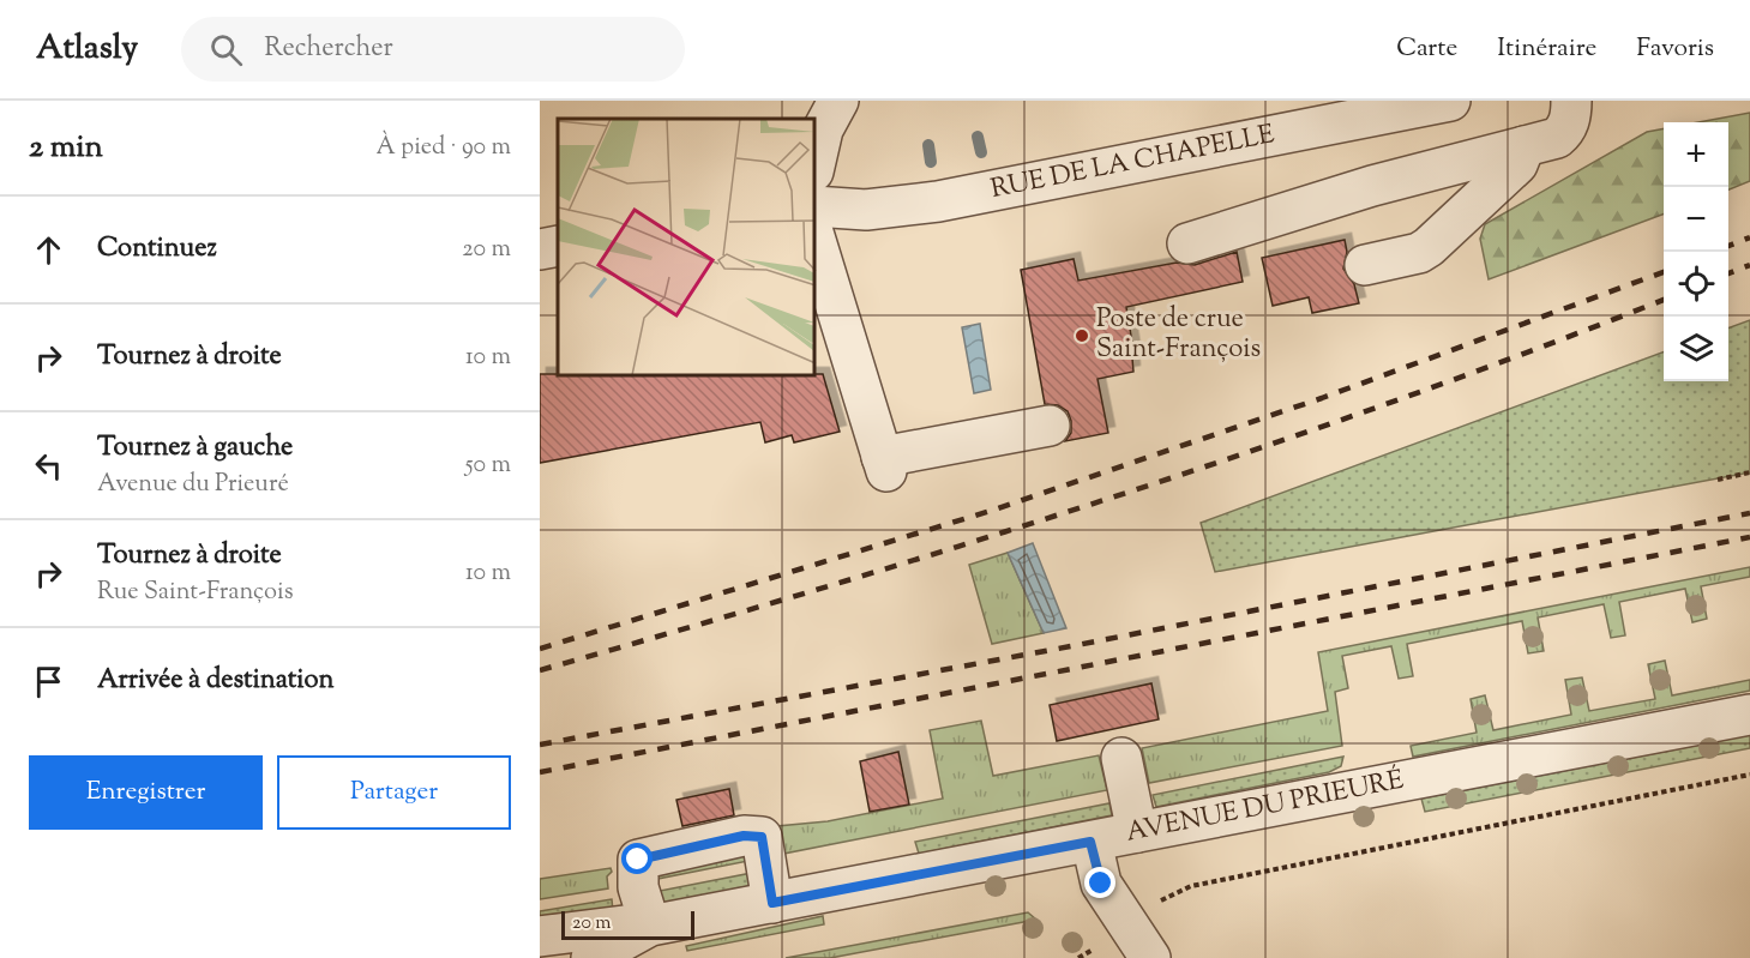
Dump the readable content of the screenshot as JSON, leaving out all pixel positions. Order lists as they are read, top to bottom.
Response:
{
  "streets": {
    "street": ["RUE DE LA CHAPELLE", "AVENUE DU PRIEURÉ"]
  },
  "places": ["Poste de crue Saint-François"],
  "scale_bar": "20 m",
  "page": {
    "header": "Atlasly",
    "search": "Rechercher",
    "nav": ["Carte", "Itinéraire", "Favoris"],
    "heading": ["2 min", "À pied · 90 m"],
    "map_buttons": ["+", "−"],
    "list": [
      ["Continuez", "20 m"],
      ["Tournez à droite", "10 m"],
      ["Tournez à gauche", "Avenue du Prieuré", "50 m"],
      ["Tournez à droite", "Rue Saint-François", "10 m"],
      "Arrivée à destination"
    ],
    "buttons": ["Enregistrer", "Partager"],
    "scale": "20 m"
  }
}
